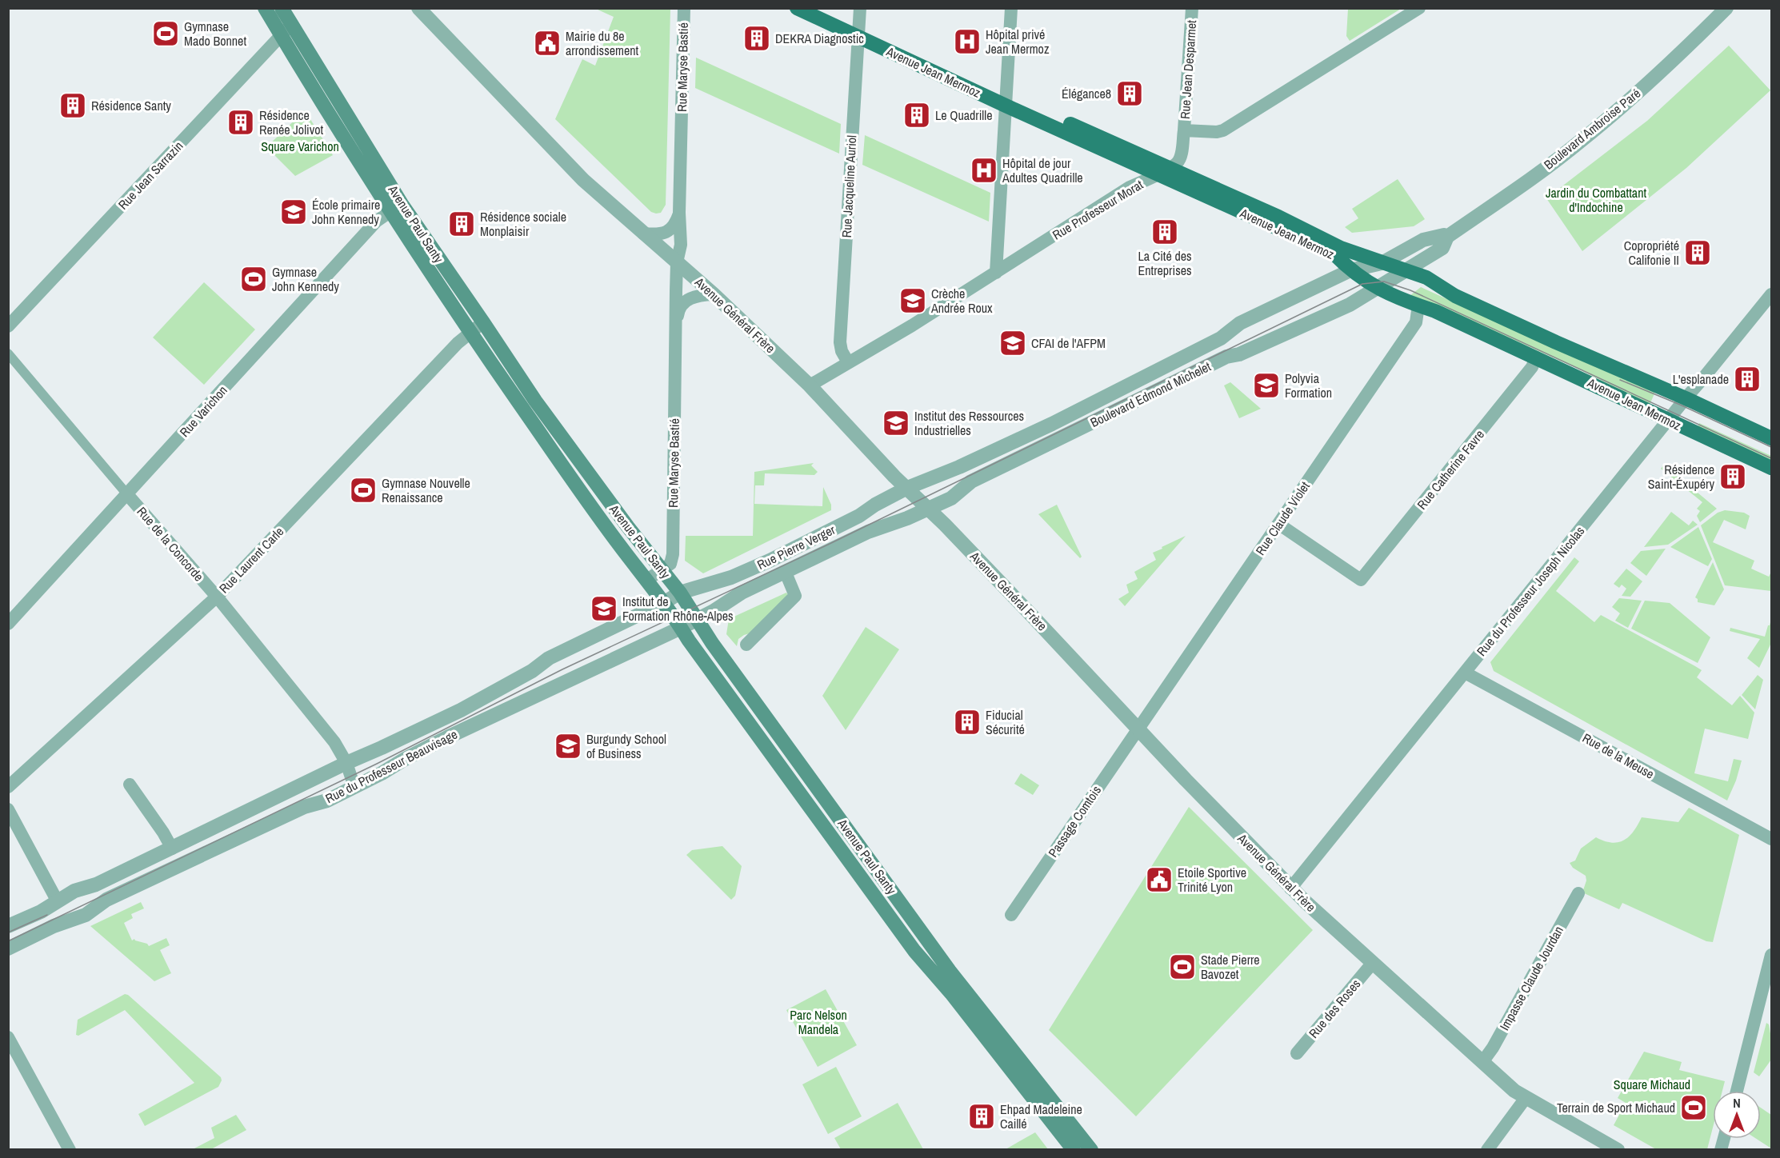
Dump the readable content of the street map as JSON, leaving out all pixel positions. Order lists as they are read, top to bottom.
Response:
{
  "streets": {
    "main road": ["Avenue Jean Mermoz", "Avenue Paul Santy"],
    "street": [
      "Rue Maryse Bastié",
      "Rue Jean Desparmet",
      "Boulevard Ambroise Paré",
      "Rue Jean Sarrazin",
      "Rue Jacqueline Auriol",
      "Rue Professeur Morat",
      "Avenue Général Frère",
      "Boulevard Edmond Michelet",
      "Rue Varichon",
      "Rue Catherine Favre",
      "Rue Claude Violet",
      "Rue de la Concorde",
      "Rue Pierre Verger",
      "Rue Laurent Carle",
      "Rue du Professeur Joseph Nicolas",
      "Rue de la Meuse",
      "Rue du Professeur Beauvisage",
      "Passage Comtois",
      "Impasse Claude Jourdan",
      "Rue des Roses"
    ]
  },
  "crossings": [
    ["Rue Maryse Bastié", "Avenue Paul Santy"],
    ["Rue Maryse Bastié", "Avenue Général Frère"],
    ["Rue Jean Desparmet", "Rue Professeur Morat"],
    ["Avenue Jean Mermoz", "Boulevard Ambroise Paré"],
    ["Avenue Jean Mermoz", "Rue Jacqueline Auriol"],
    ["Avenue Jean Mermoz", "Rue Professeur Morat"],
    ["Avenue Jean Mermoz", "Boulevard Edmond Michelet"],
    ["Avenue Jean Mermoz", "Rue Catherine Favre"],
    ["Avenue Jean Mermoz", "Rue Claude Violet"],
    ["Avenue Jean Mermoz", "Rue du Professeur Joseph Nicolas"],
    ["Boulevard Ambroise Paré", "Boulevard Edmond Michelet"],
    ["Rue Jean Sarrazin", "Avenue Paul Santy"],
    ["Rue Jacqueline Auriol", "Rue Professeur Morat"],
    ["Rue Professeur Morat", "Avenue Général Frère"],
    ["Avenue Paul Santy", "Rue Varichon"],
    ["Avenue Paul Santy", "Rue Pierre Verger"],
    ["Avenue Paul Santy", "Rue Laurent Carle"],
    ["Avenue Paul Santy", "Rue du Professeur Beauvisage"],
    ["Avenue Général Frère", "Boulevard Edmond Michelet"],
    ["Avenue Général Frère", "Rue Claude Violet"],
    ["Avenue Général Frère", "Rue Pierre Verger"],
    ["Avenue Général Frère", "Rue du Professeur Joseph Nicolas"],
    ["Avenue Général Frère", "Passage Comtois"],
    ["Avenue Général Frère", "Impasse Claude Jourdan"],
    ["Avenue Général Frère", "Rue des Roses"],
    ["Boulevard Edmond Michelet", "Rue Pierre Verger"],
    ["Rue Varichon", "Rue de la Concorde"],
    ["Rue Catherine Favre", "Rue Claude Violet"],
    ["Rue Claude Violet", "Passage Comtois"],
    ["Rue de la Concorde", "Rue Laurent Carle"],
    ["Rue de la Concorde", "Rue du Professeur Beauvisage"],
    ["Rue Pierre Verger", "Rue du Professeur Beauvisage"],
    ["Rue du Professeur Joseph Nicolas", "Rue de la Meuse"]
  ],
  "parks": [
    "Square Varichon",
    "Jardin du Combattant d'Indochine",
    "Parc Nelson Mandela",
    "Square Michaud"
  ],
  "places": {
    "sports": [
      "Gymnase Mado Bonnet",
      "Gymnase John Kennedy",
      "Gymnase Nouvelle Renaissance",
      "Stade Pierre Bavozet",
      "Terrain de Sport Michaud"
    ],
    "building": [
      "DEKRA Diagnostic",
      "Élégance8",
      "Résidence Santy",
      "Le Quadrille",
      "Résidence Renée Jolivot",
      "Résidence sociale Monplaisir",
      "La Cité des Entreprises",
      "Copropriété Califonie II",
      "L'esplanade",
      "Résidence Saint-Éxupéry",
      "Fiducial Sécurité",
      "Ehpad Madeleine Caillé"
    ],
    "hospital": ["Hôpital privé Jean Mermoz", "Hôpital de jour Adultes Quadrille"],
    "public building": ["Mairie du 8e arrondissement", "Etoile Sportive Trinité Lyon"],
    "school or university": [
      "École primaire John Kennedy",
      "Crèche Andrée Roux",
      "CFAI de l'AFPM",
      "Polyvia Formation",
      "Institut des Ressources Industrielles",
      "Institut de Formation Rhône-Alpes",
      "Burgundy School of Business"
    ]
  },
  "north": "top"
}
